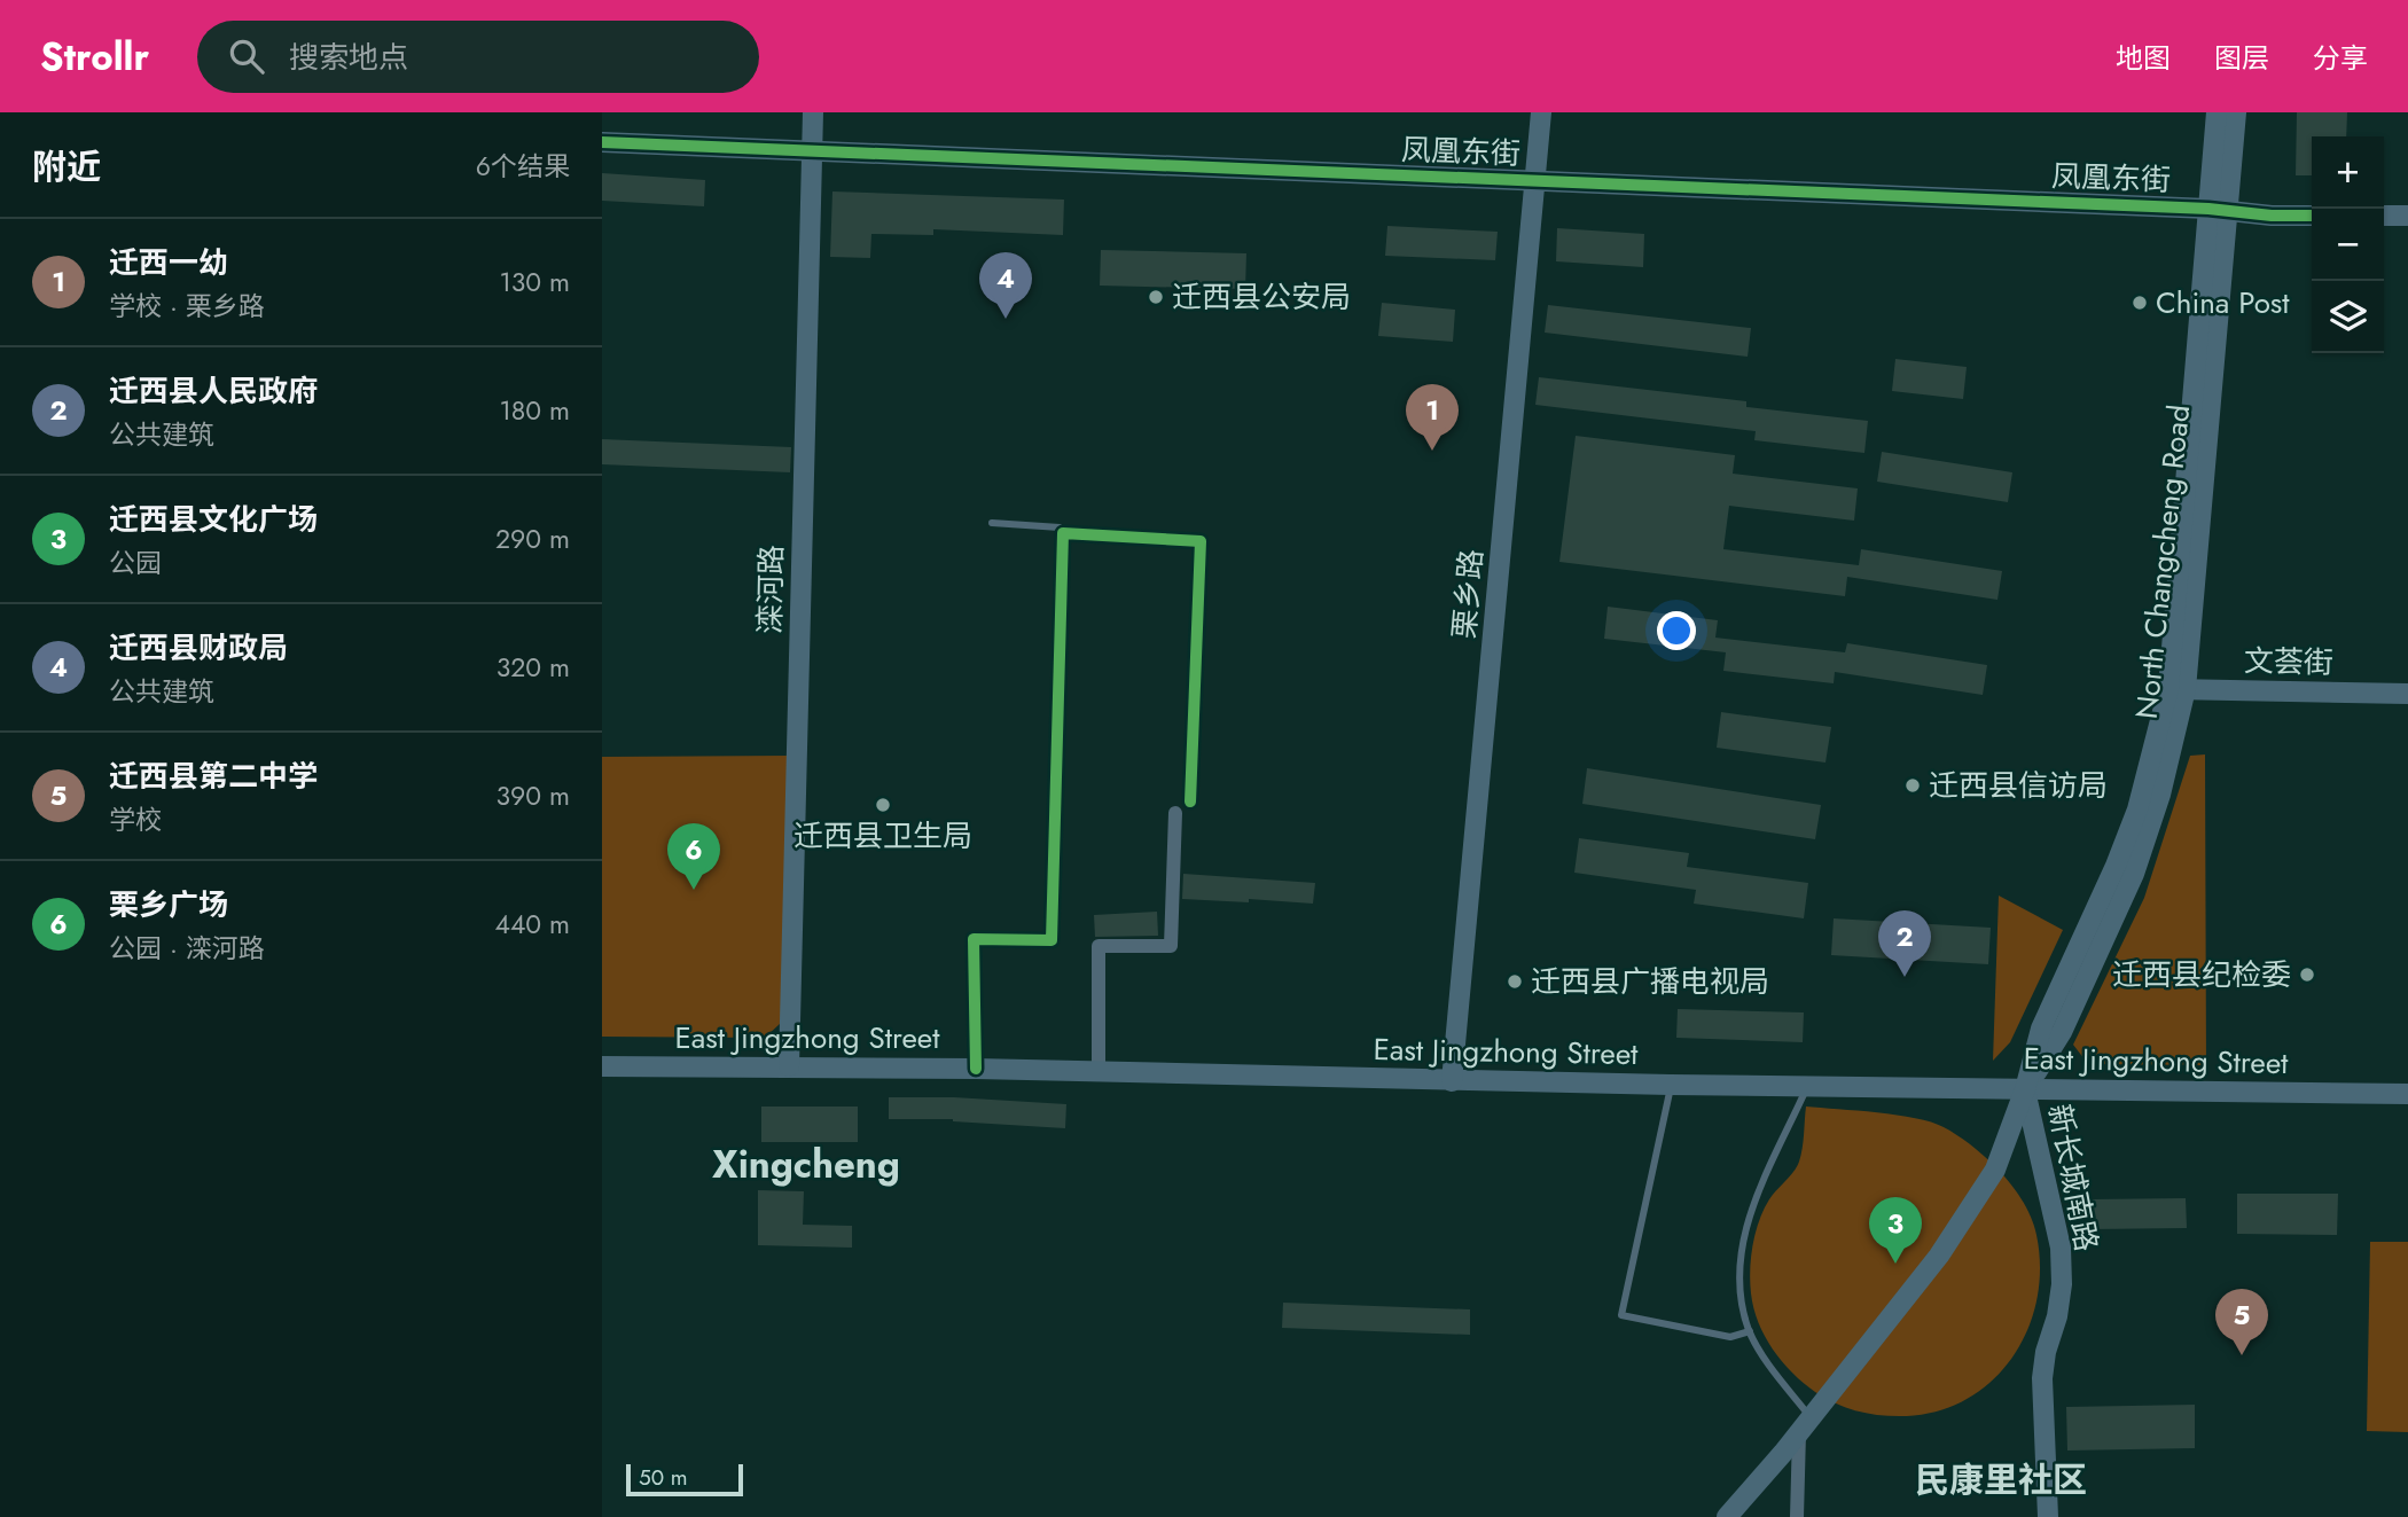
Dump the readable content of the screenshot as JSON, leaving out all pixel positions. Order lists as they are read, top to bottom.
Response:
{
  "streets": {
    "street": [
      "凤凰东街",
      "North Changcheng Road",
      "滦河路",
      "栗乡路",
      "文荟街",
      "East Jingzhong Street",
      "新长城南路"
    ]
  },
  "crossings": [
    ["凤凰东街", "North Changcheng Road"],
    ["凤凰东街", "滦河路"],
    ["凤凰东街", "栗乡路"],
    ["North Changcheng Road", "文荟街"],
    ["North Changcheng Road", "East Jingzhong Street"],
    ["North Changcheng Road", "新长城南路"],
    ["滦河路", "East Jingzhong Street"],
    ["栗乡路", "East Jingzhong Street"],
    ["East Jingzhong Street", "新长城南路"]
  ],
  "districts": ["Xingcheng", "民康里社区"],
  "places": [
    "迁西县公安局",
    "China Post",
    "迁西县信访局",
    "迁西县卫生局",
    "迁西县纪检委",
    "迁西县广播电视局"
  ],
  "scale_bar": "50 m",
  "page": {
    "header": "Strollr",
    "search": "搜索地点",
    "nav": ["地图", "图层", "分享"],
    "heading": ["附近", "6个结果"],
    "map_buttons": ["+", "−"],
    "list": [
      {
        "mark": "1",
        "name": "迁西一幼",
        "note": "学校 · 栗乡路",
        "value": "130 m"
      },
      {
        "mark": "2",
        "name": "迁西县人民政府",
        "note": "公共建筑",
        "value": "180 m"
      },
      {
        "mark": "3",
        "name": "迁西县文化广场",
        "note": "公园",
        "value": "290 m"
      },
      {
        "mark": "4",
        "name": "迁西县财政局",
        "note": "公共建筑",
        "value": "320 m"
      },
      {
        "mark": "5",
        "name": "迁西县第二中学",
        "note": "学校",
        "value": "390 m"
      },
      {
        "mark": "6",
        "name": "栗乡广场",
        "note": "公园 · 滦河路",
        "value": "440 m"
      }
    ],
    "pins": [
      "4",
      "1",
      "6",
      "2",
      "3",
      "5"
    ],
    "scale": "50 m"
  }
}
